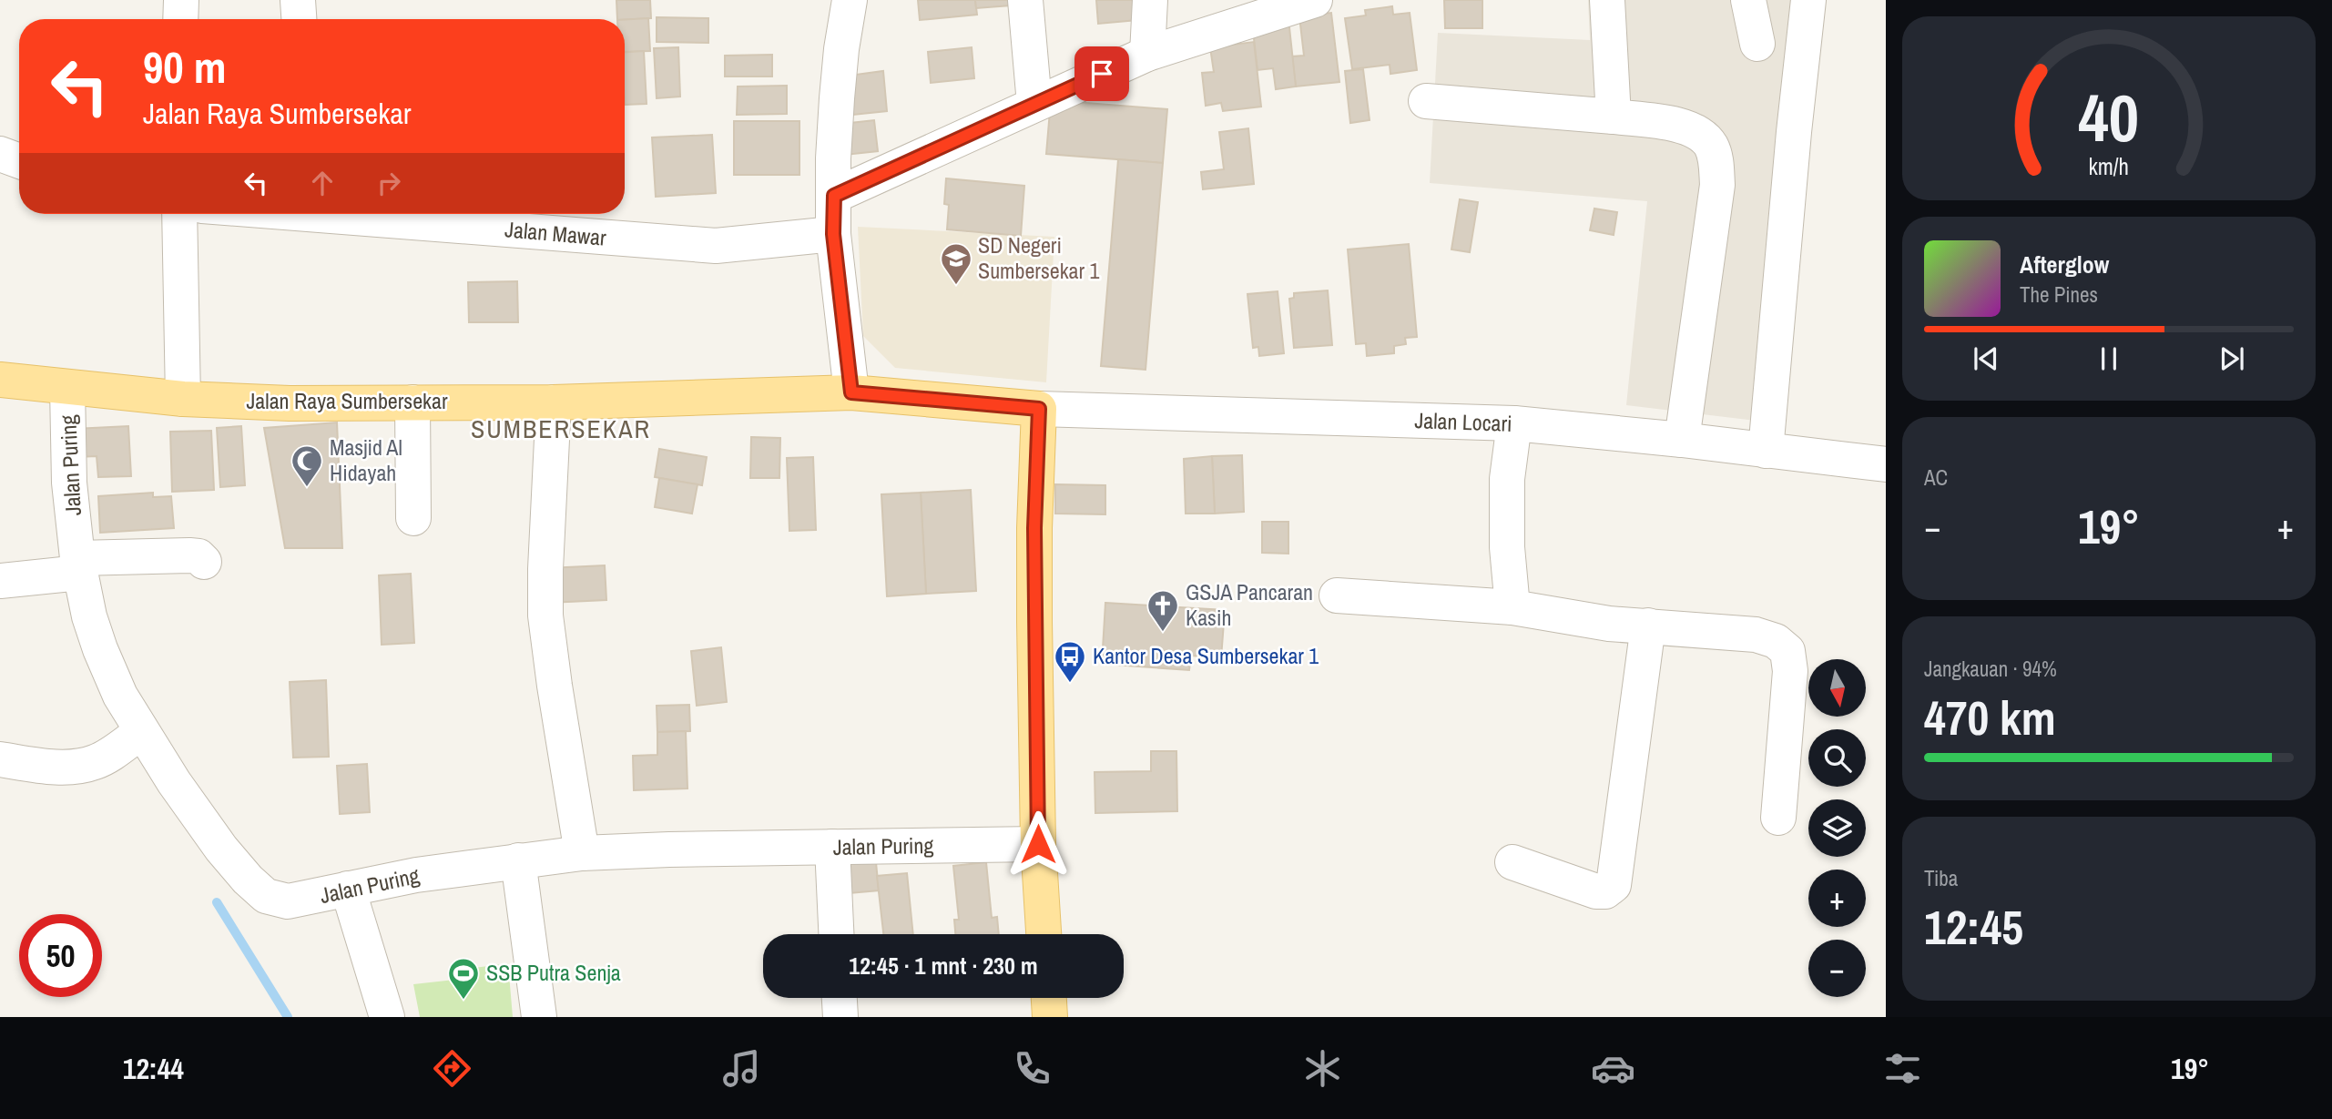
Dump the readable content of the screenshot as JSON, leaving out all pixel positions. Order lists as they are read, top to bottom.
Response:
{
  "streets": {
    "main road": ["Jalan Raya Sumbersekar"],
    "street": ["Jalan Mawar", "Jalan Locari", "Jalan Puring"]
  },
  "crossings": [
    ["Jalan Raya Sumbersekar", "Jalan Locari"],
    ["Jalan Raya Sumbersekar", "Jalan Puring"]
  ],
  "districts": ["SUMBERSEKAR"],
  "places": {
    "school or university": ["SD Negeri Sumbersekar 1"],
    "mosque": ["Masjid Al Hidayah"],
    "church": ["GSJA Pancaran Kasih"],
    "bus stop": ["Kantor Desa Sumbersekar 1"],
    "sports": ["SSB Putra Senja"]
  },
  "north": "bottom",
  "page": {
    "turn": ["90 m", "Jalan Raya Sumbersekar"],
    "song": ["Afterglow", "The Pines"],
    "tile": [
      "AC",
      ["Jangkauan · 94%", "470 km"],
      ["Tiba", "12:45"]
    ],
    "heat": ["−", "19°", "+"],
    "map_buttons": ["+", "−"],
    "limit": "50",
    "trip": "12:45 · 1 mnt · 230 m",
    "tabs": ["12:44", "19°"],
    "gauge": ["40", "km/h"]
  }
}
